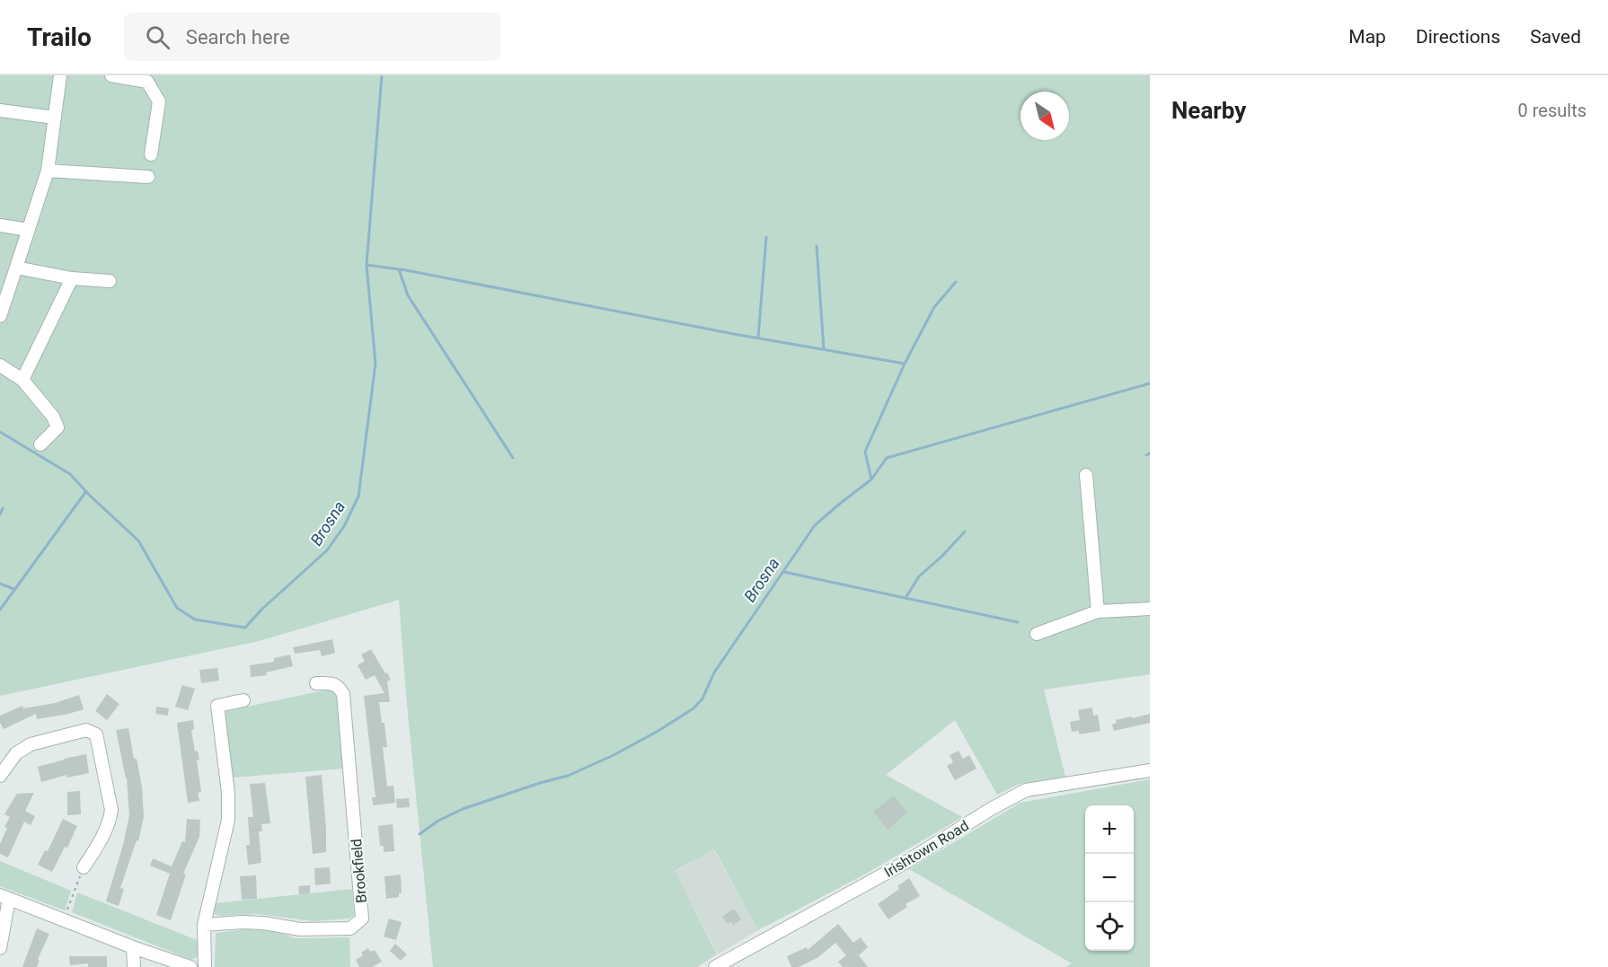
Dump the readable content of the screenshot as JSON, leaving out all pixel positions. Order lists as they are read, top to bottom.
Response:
{
  "streets": {
    "street": ["Irishtown Road", "Brookfield"]
  },
  "water": ["Brosna"],
  "north": "bottom right",
  "page": {
    "header": "Trailo",
    "search": "Search here",
    "nav": ["Map", "Directions", "Saved"],
    "heading": ["Nearby", "0 results"],
    "map_buttons": ["+", "−"]
  }
}
